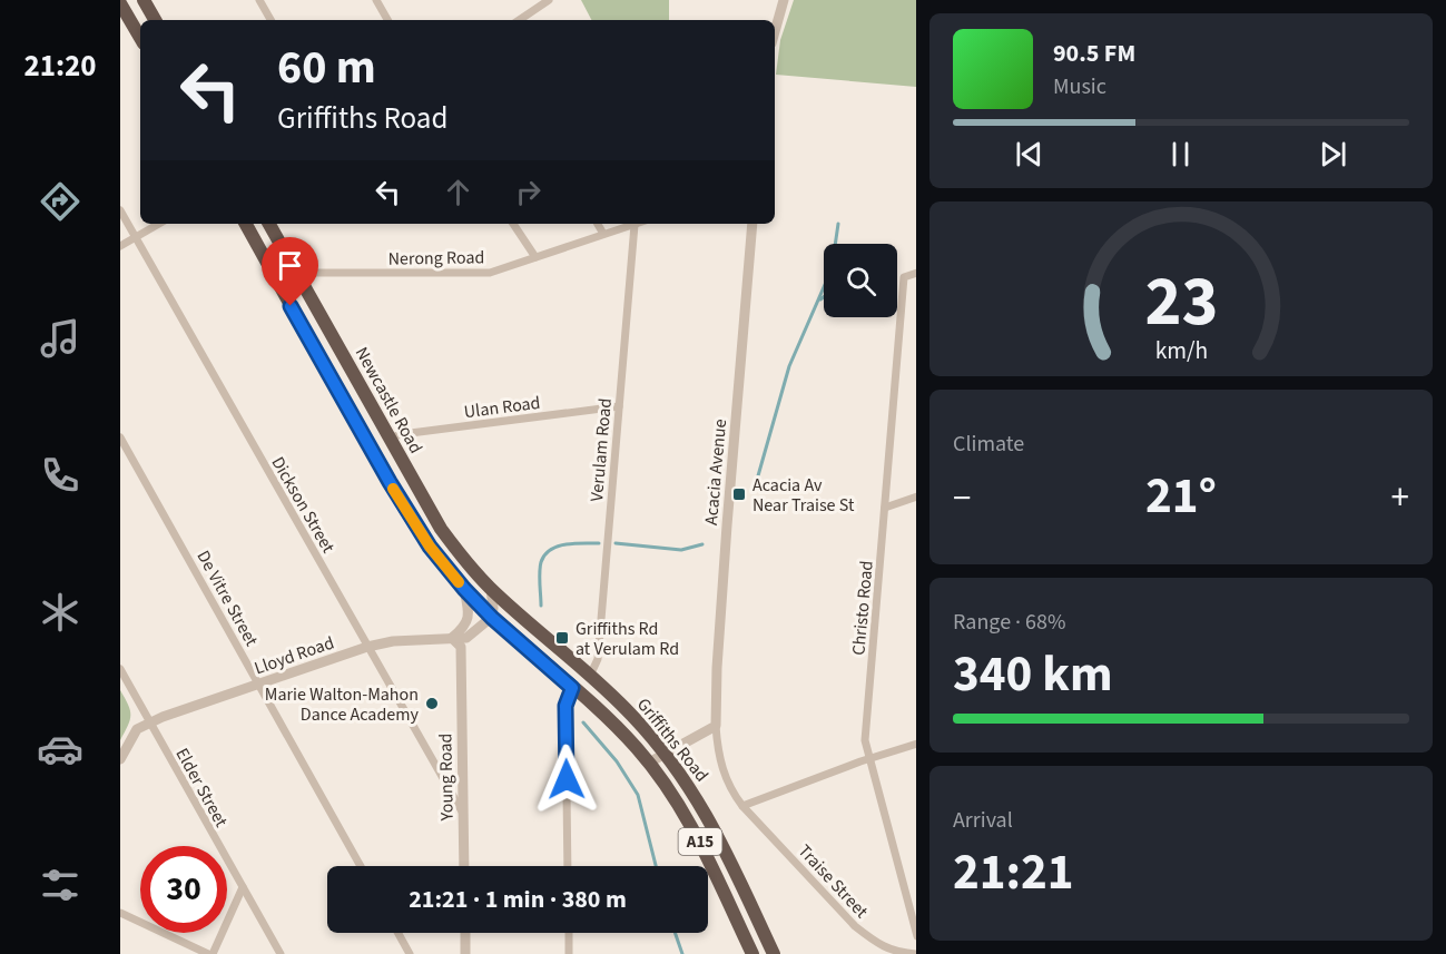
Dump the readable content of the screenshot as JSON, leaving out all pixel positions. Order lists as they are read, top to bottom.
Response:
{
  "streets": {
    "highway": ["Newcastle Road", "Griffiths Road", "A15"],
    "street": [
      "Nerong Road",
      "Ulan Road",
      "Verulam Road",
      "Acacia Avenue",
      "Dickson Street",
      "De Vitre Street",
      "Christo Road",
      "Lloyd Road",
      "Young Road",
      "Elder Street",
      "Traise Street"
    ]
  },
  "crossings": [
    ["Nerong Road", "Newcastle Road"],
    ["Nerong Road", "Verulam Road"],
    ["Newcastle Road", "Ulan Road"],
    ["Newcastle Road", "Griffiths Road"],
    ["Ulan Road", "Verulam Road"],
    ["Verulam Road", "Griffiths Road"],
    ["Acacia Avenue", "Traise Street"],
    ["Dickson Street", "Lloyd Road"],
    ["Dickson Street", "Young Road"],
    ["De Vitre Street", "Lloyd Road"],
    ["Lloyd Road", "Griffiths Road"],
    ["Lloyd Road", "Young Road"],
    ["Lloyd Road", "Elder Street"],
    ["Lloyd Road", "A15"],
    ["Griffiths Road", "A15"]
  ],
  "places": {
    "transit": ["Acacia Av Near Traise St", "Griffiths Rd at Verulam Rd"],
    "other": ["Marie Walton-Mahon Dance Academy"]
  },
  "page": {
    "tabs": "21:20",
    "turn": ["60 m", "Griffiths Road"],
    "song": ["90.5 FM", "Music"],
    "tile": [
      "Climate",
      ["Range · 68%", "340 km"],
      ["Arrival", "21:21"]
    ],
    "heat": ["−", "21°", "+"],
    "limit": "30",
    "trip": "21:21 · 1 min · 380 m",
    "gauge": ["23", "km/h"]
  }
}
